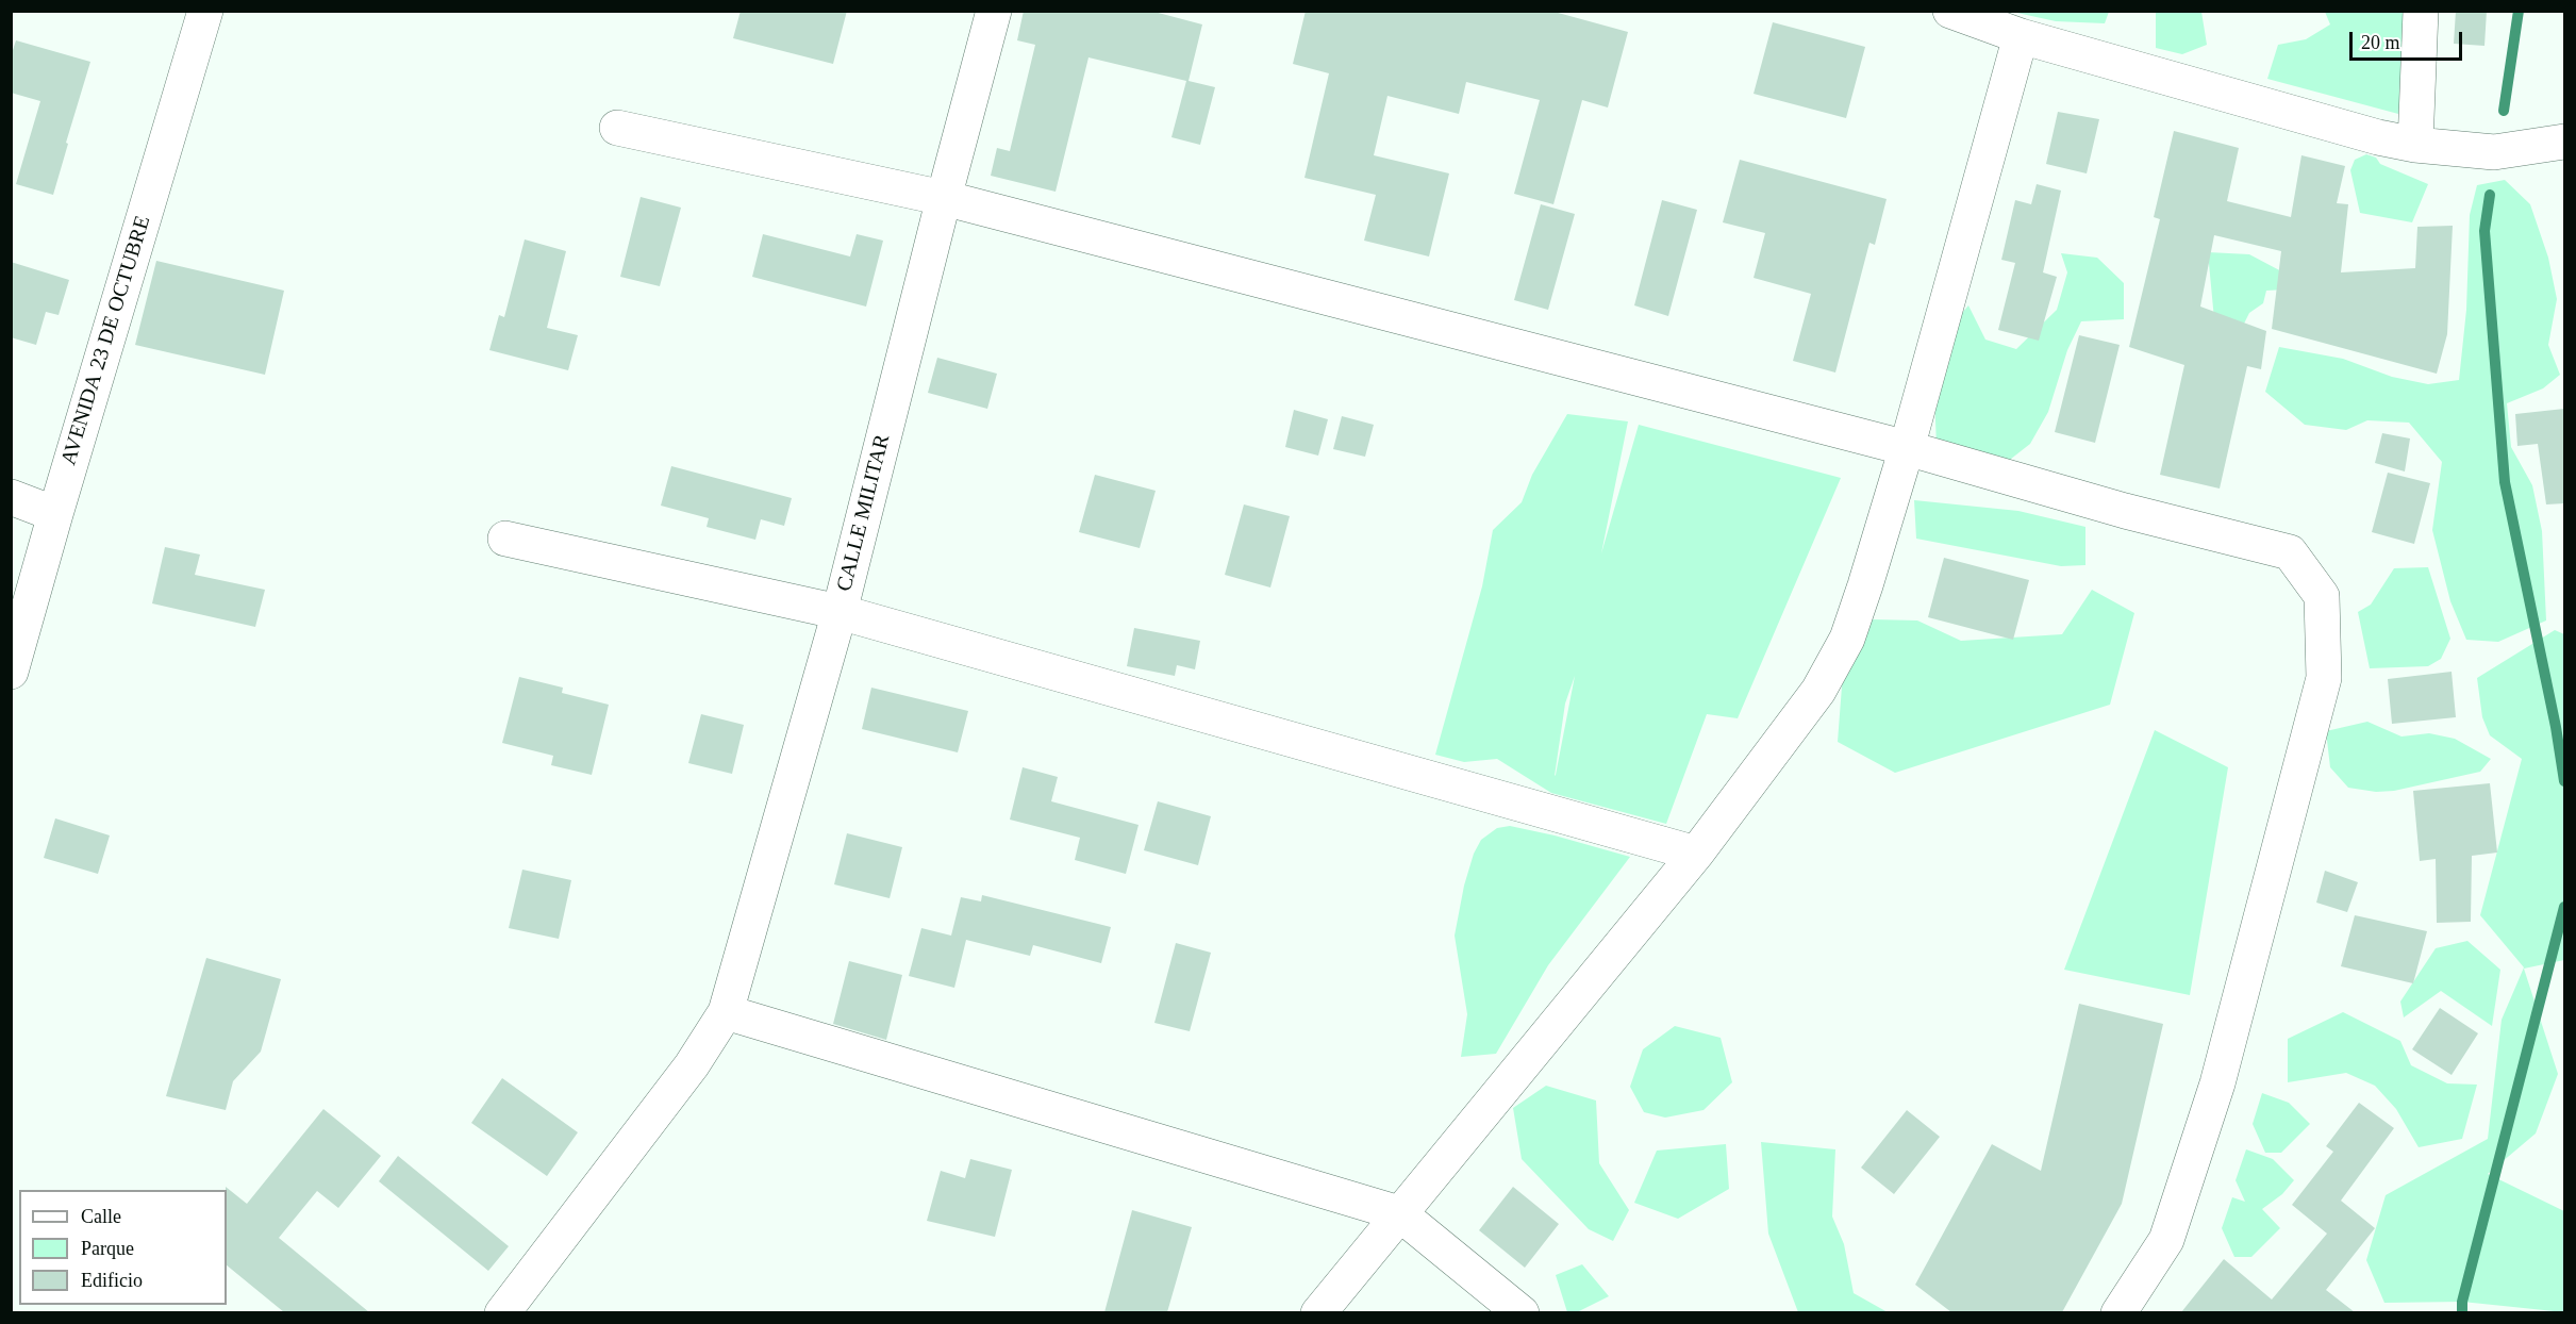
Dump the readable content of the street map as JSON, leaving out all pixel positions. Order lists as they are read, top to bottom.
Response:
{
  "streets": {
    "street": ["AVENIDA 23 DE OCTUBRE", "CALLE MILITAR"]
  },
  "legend": ["Calle", "Parque", "Edificio"],
  "scale_bar": "20 m"
}
